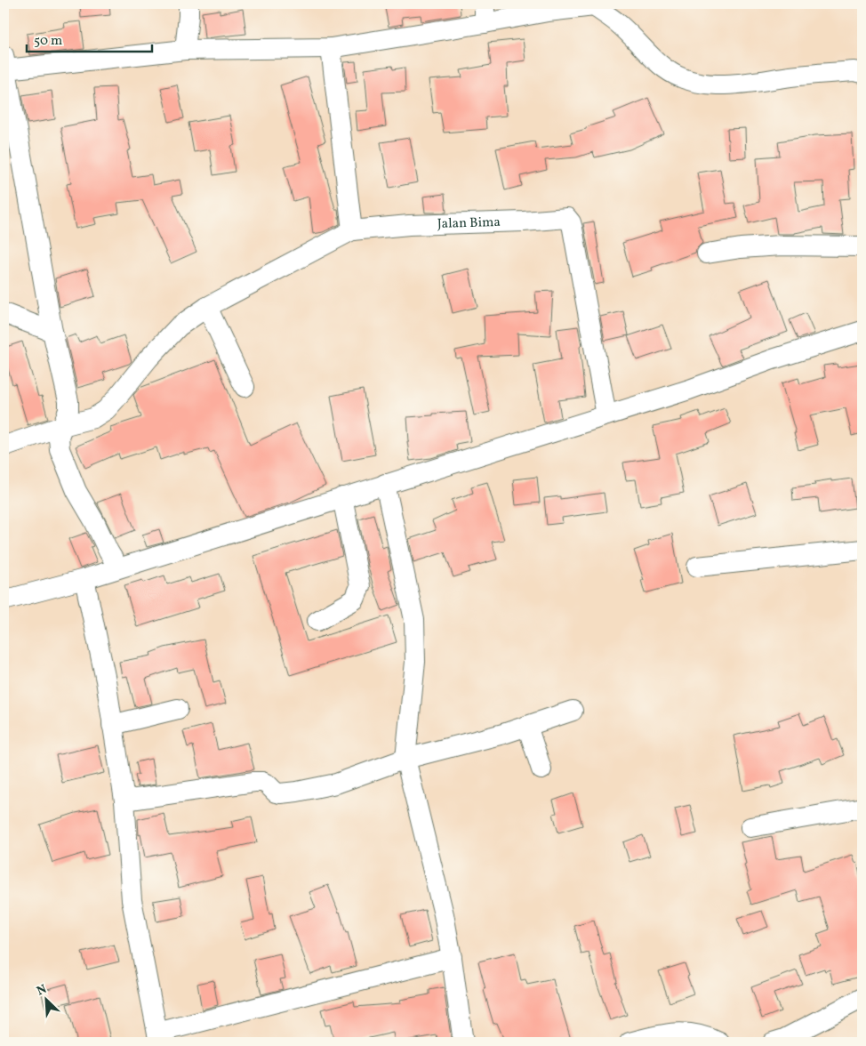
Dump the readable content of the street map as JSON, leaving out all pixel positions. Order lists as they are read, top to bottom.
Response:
{
  "streets": {
    "street": ["Jalan Bima"]
  },
  "scale_bar": "50 m",
  "north": "top left"
}
